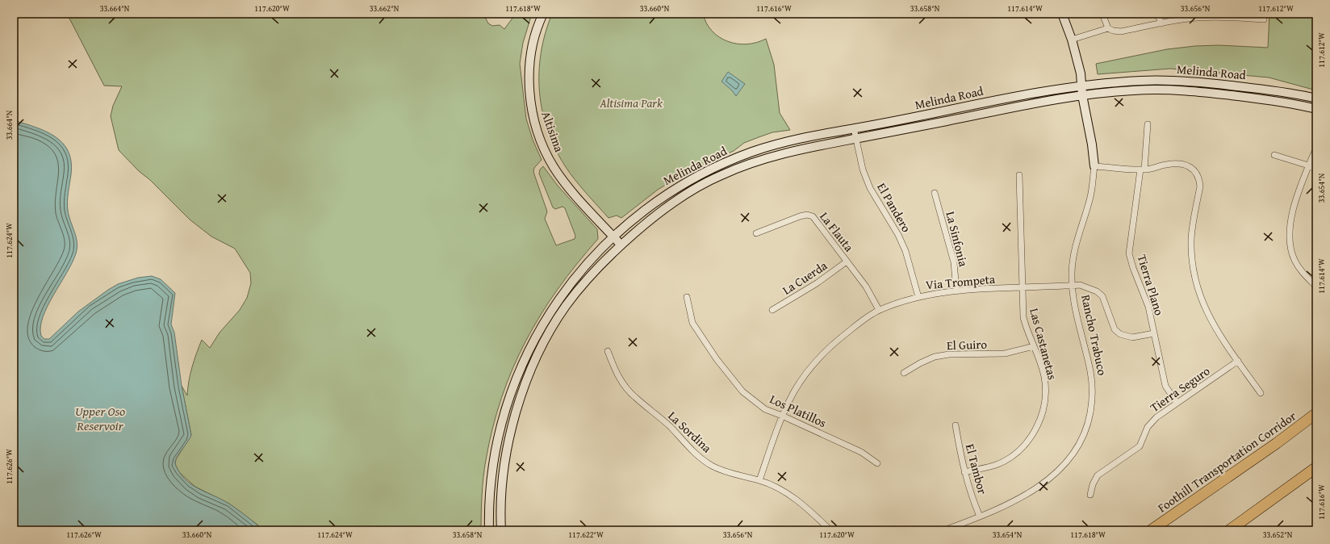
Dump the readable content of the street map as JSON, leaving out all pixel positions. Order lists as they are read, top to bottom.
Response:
{
  "streets": {
    "highway": ["Foothill Transportation Corridor"],
    "main road": ["Melinda Road", "Altisima", "Rancho Trabuco"],
    "street": [
      "El Pandero",
      "La Flauta",
      "La Sinfonia",
      "La Cuerda",
      "Via Trompeta",
      "Tierra Plano",
      "Las Castanetas",
      "El Guiro",
      "Tierra Seguro",
      "Los Platillos",
      "La Sordina",
      "El Tambor"
    ]
  },
  "crossings": [
    ["Melinda Road", "Altisima"],
    ["Melinda Road", "El Pandero"],
    ["Melinda Road", "Rancho Trabuco"],
    ["El Pandero", "Via Trompeta"],
    ["La Flauta", "La Cuerda"],
    ["La Flauta", "Via Trompeta"],
    ["La Sinfonia", "Via Trompeta"],
    ["Via Trompeta", "Tierra Plano"],
    ["Via Trompeta", "Rancho Trabuco"],
    ["Via Trompeta", "Las Castanetas"],
    ["Via Trompeta", "Los Platillos"],
    ["Via Trompeta", "La Sordina"],
    ["Tierra Plano", "Tierra Seguro"],
    ["Rancho Trabuco", "El Tambor"],
    ["Las Castanetas", "El Guiro"],
    ["Las Castanetas", "El Tambor"]
  ],
  "water": ["Upper Oso Reservoir"],
  "parks": ["Altisima Park"],
  "coordinates": [
    "33.664°N",
    "117.620°W",
    "33.662°N",
    "117.618°W",
    "33.660°N",
    "117.616°W",
    "33.658°N",
    "117.614°W",
    "33.656°N",
    "117.612°W",
    "33.654°N",
    "117.624°W",
    "117.626°W",
    "117.622°W",
    "33.652°N"
  ]
}
